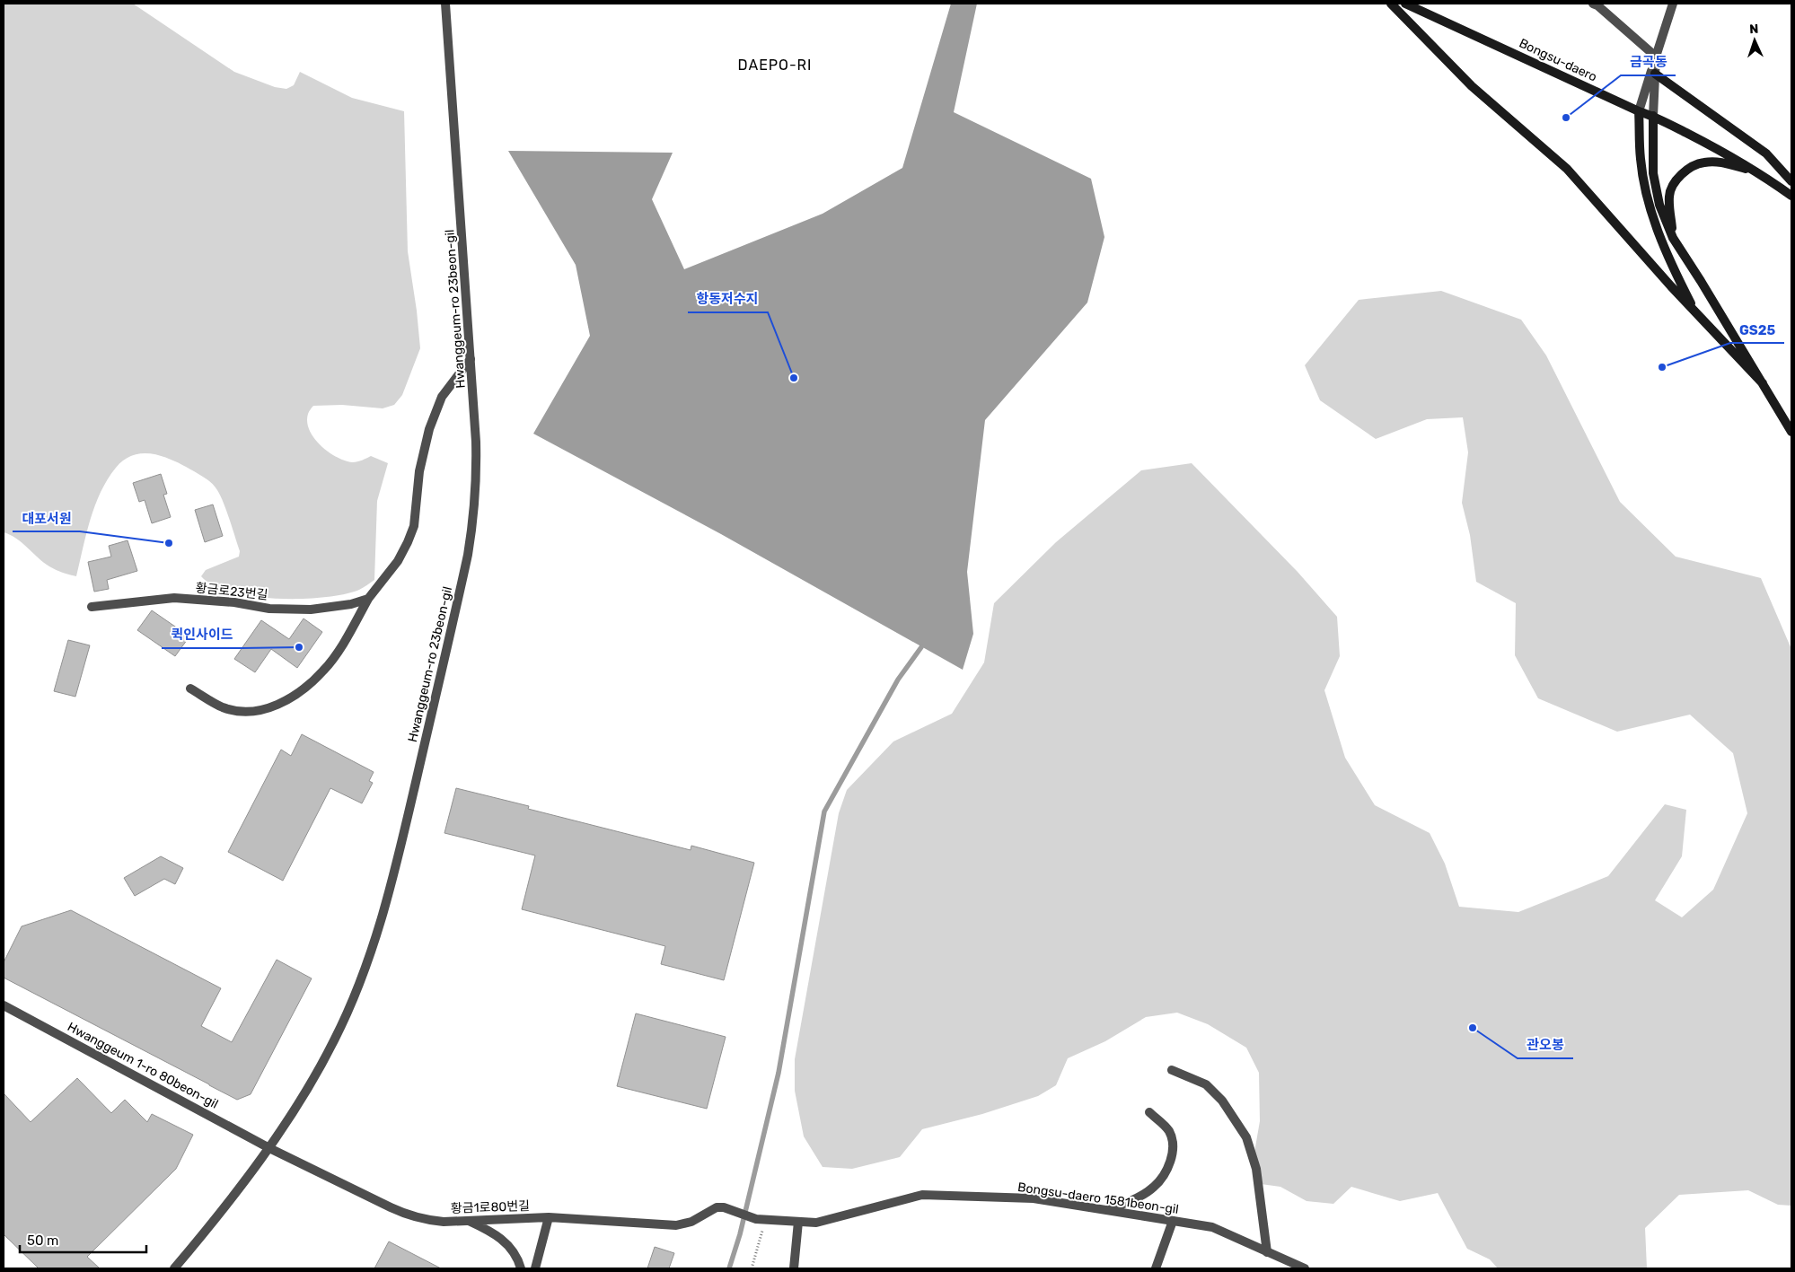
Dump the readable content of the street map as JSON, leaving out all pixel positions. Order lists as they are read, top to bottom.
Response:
{
  "streets": {
    "main road": ["Bongsu-daero"],
    "street": [
      "Hwanggeum-ro 23beon-gil",
      "황금로23번길",
      "Hwanggeum 1-ro 80beon-gil",
      "Bongsu-daero 1581beon-gil",
      "황금1로80번길"
    ]
  },
  "crossings": [
    ["Hwanggeum-ro 23beon-gil", "Hwanggeum 1-ro 80beon-gil"],
    ["Hwanggeum-ro 23beon-gil", "황금1로80번길"],
    ["Hwanggeum 1-ro 80beon-gil", "황금1로80번길"],
    ["Bongsu-daero 1581beon-gil", "황금1로80번길"]
  ],
  "districts": ["DAEPO-RI"],
  "places": [
    "금곡동",
    "GS25",
    "항동저수지",
    "대포서원",
    "퀵인사이드",
    "관오봉"
  ],
  "scale_bar": "50 m",
  "north": "top"
}
